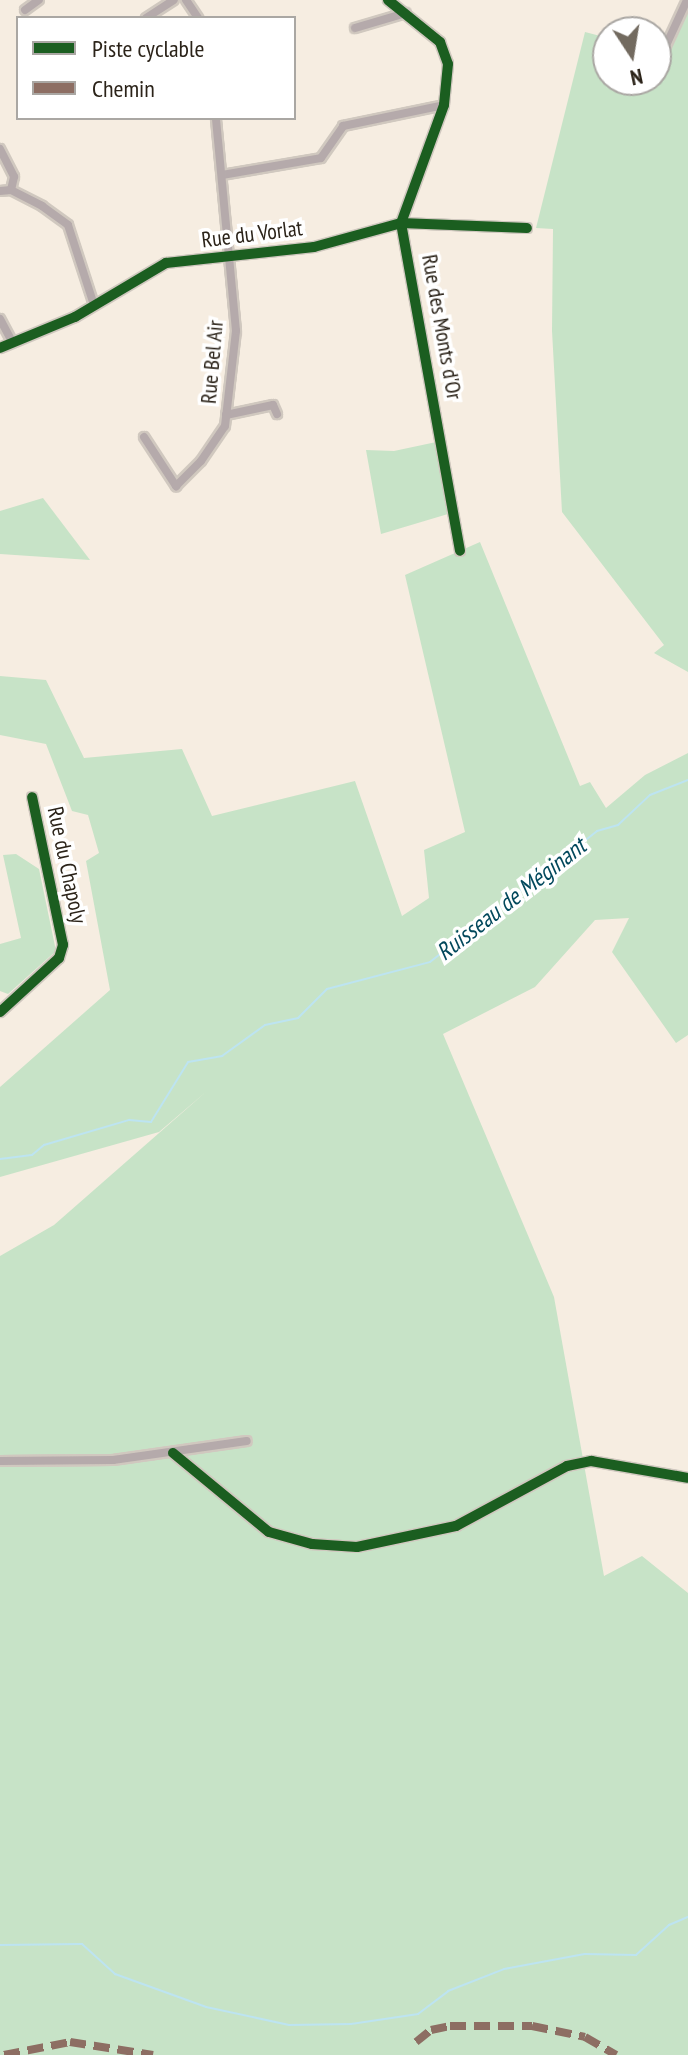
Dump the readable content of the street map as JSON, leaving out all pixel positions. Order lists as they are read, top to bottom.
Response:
{
  "streets": {
    "street": [
      "Rue du Vorlat",
      "Rue des Monts d'Or",
      "Rue Bel Air",
      "Rue du Chapoly"
    ]
  },
  "crossings": [
    ["Rue du Vorlat", "Rue des Monts d'Or"],
    ["Rue du Vorlat", "Rue Bel Air"]
  ],
  "water": ["Ruisseau de Méginant"],
  "legend": ["Piste cyclable", "Chemin"],
  "north": "bottom"
}
